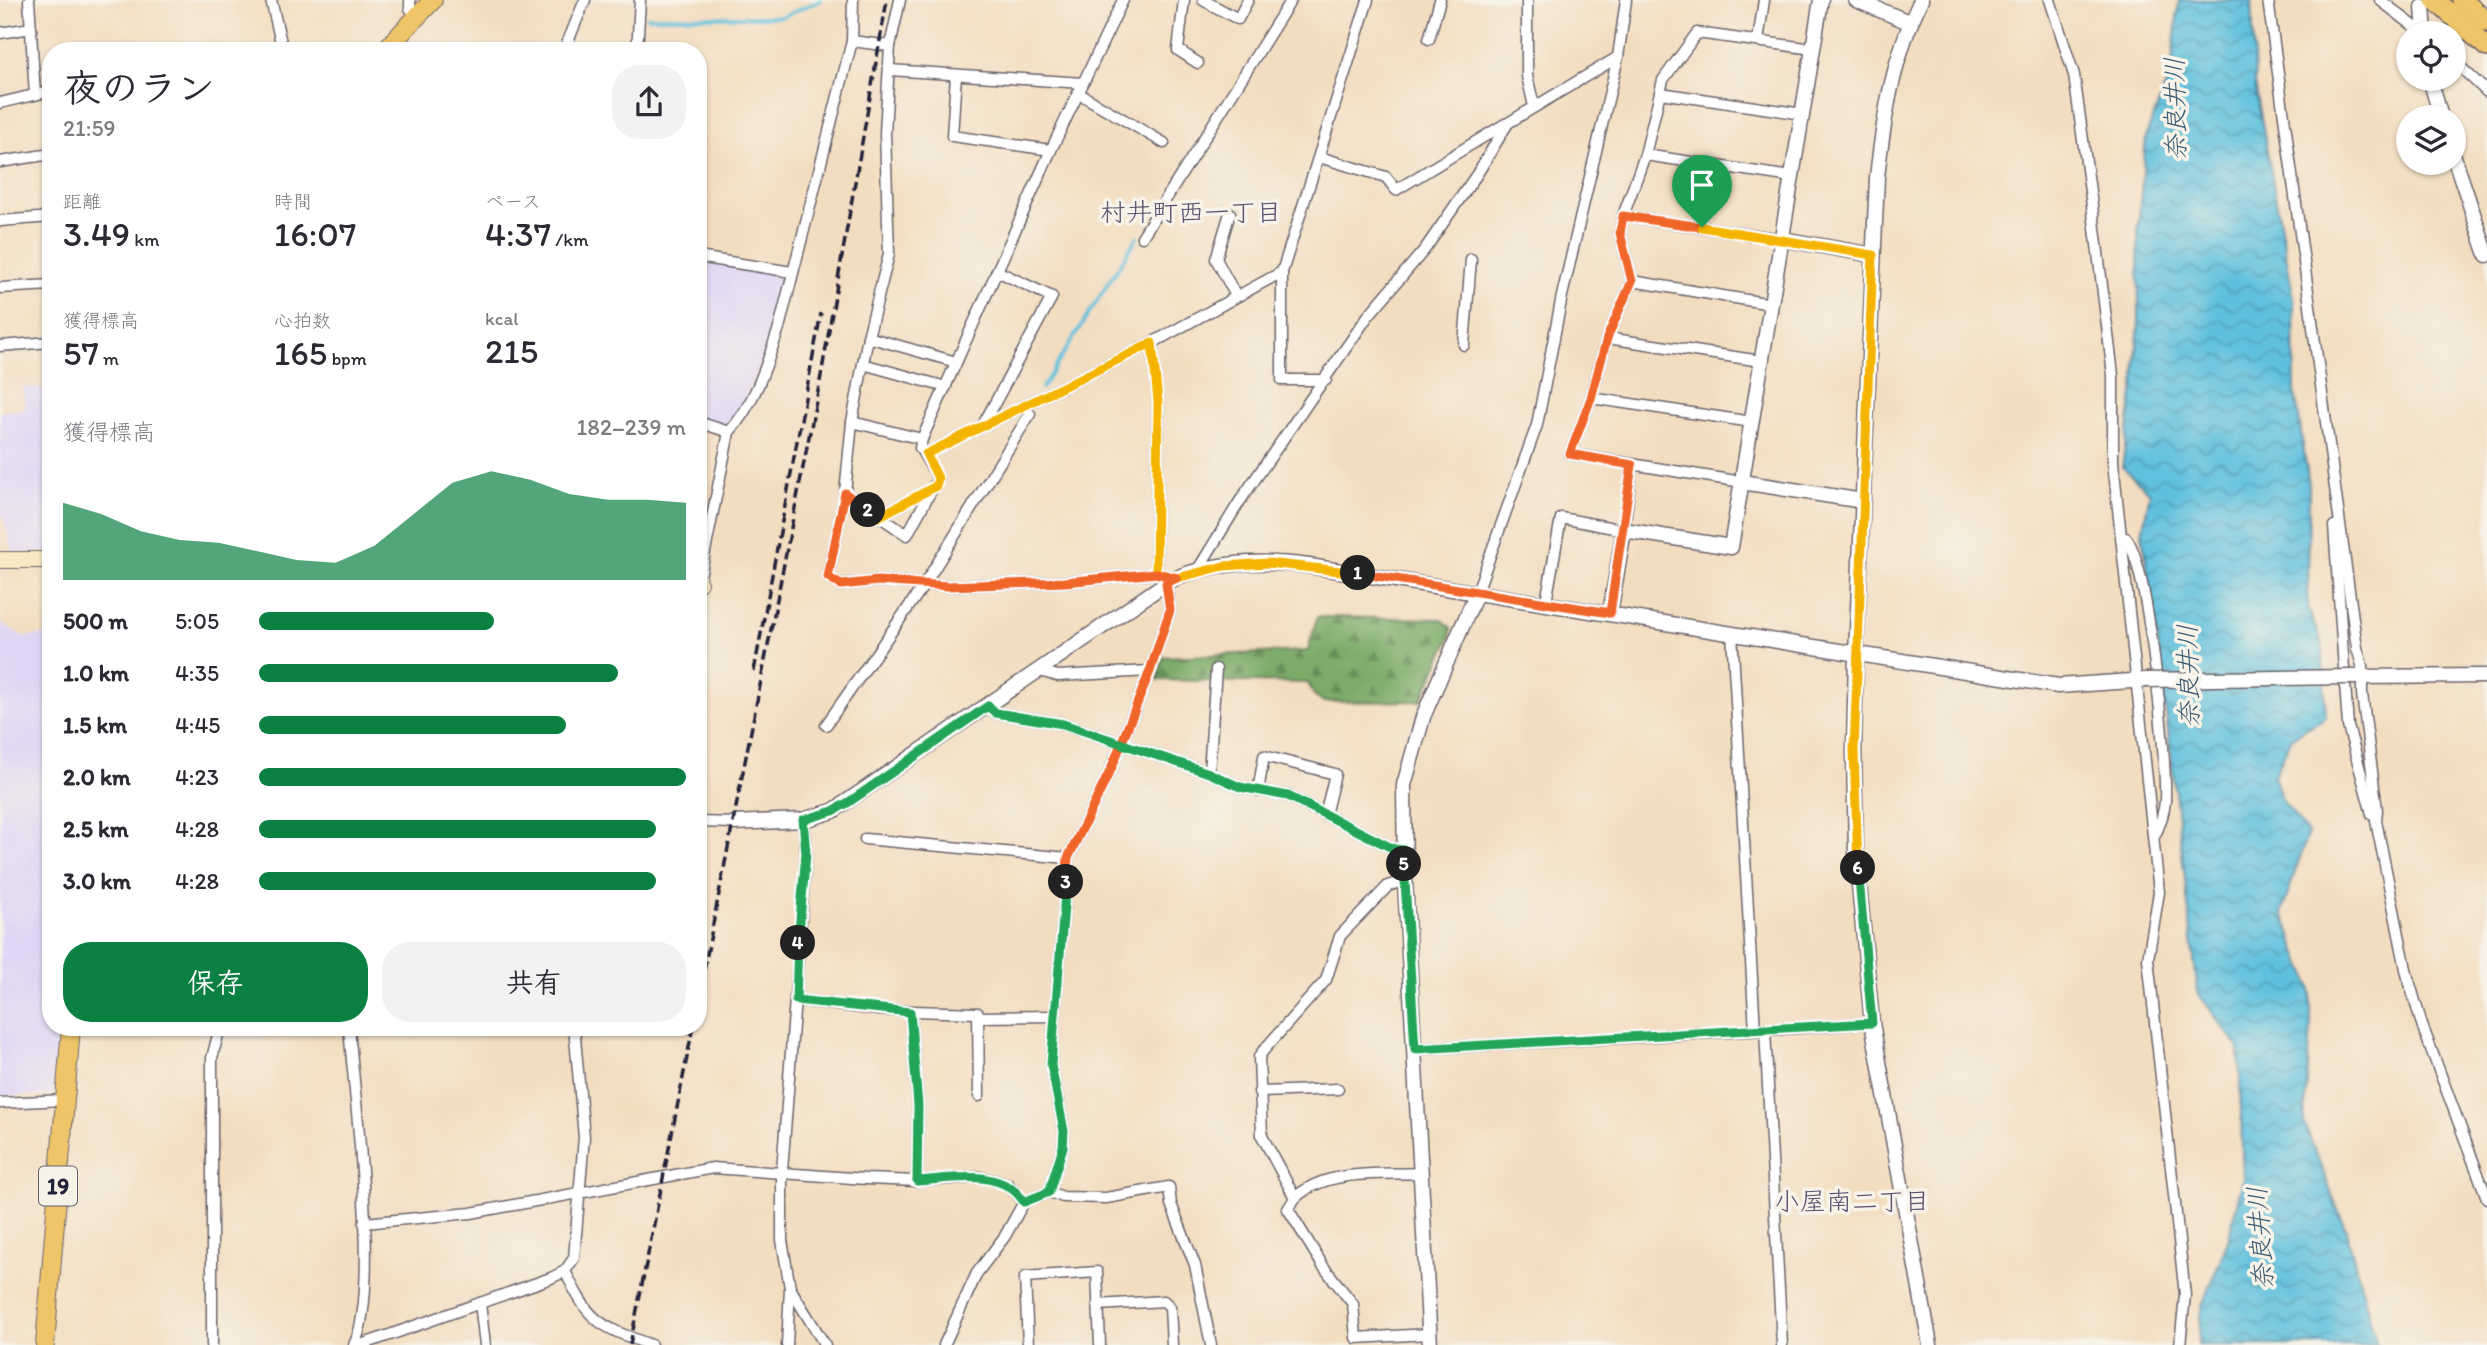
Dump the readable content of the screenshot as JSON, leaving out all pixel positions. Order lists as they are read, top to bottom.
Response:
{
  "streets": {
    "highway": ["19"]
  },
  "districts": ["村井町西一丁目", "小屋南二丁目"],
  "water": ["奈良井川"],
  "page": {
    "heading": ["夜のラン", "21:59"],
    "stats": [
      ["距離", "3.49 km"],
      ["時間", "16:07"],
      ["ペース", "4:37 /km"],
      ["獲得標高", "57 m"],
      ["心拍数", "165 bpm"],
      ["kcal", "215"]
    ],
    "chart": ["獲得標高", "182–239 m"],
    "pins": [
      "2",
      "1",
      "5",
      "6",
      "3",
      "4"
    ],
    "list": [
      {
        "name": "500 m",
        "note": "5:05"
      },
      {
        "name": "1.0 km",
        "note": "4:35"
      },
      {
        "name": "1.5 km",
        "note": "4:45"
      },
      {
        "name": "2.0 km",
        "note": "4:23"
      },
      {
        "name": "2.5 km",
        "note": "4:28"
      },
      {
        "name": "3.0 km",
        "note": "4:28"
      }
    ],
    "buttons": ["保存", "共有"]
  }
}
